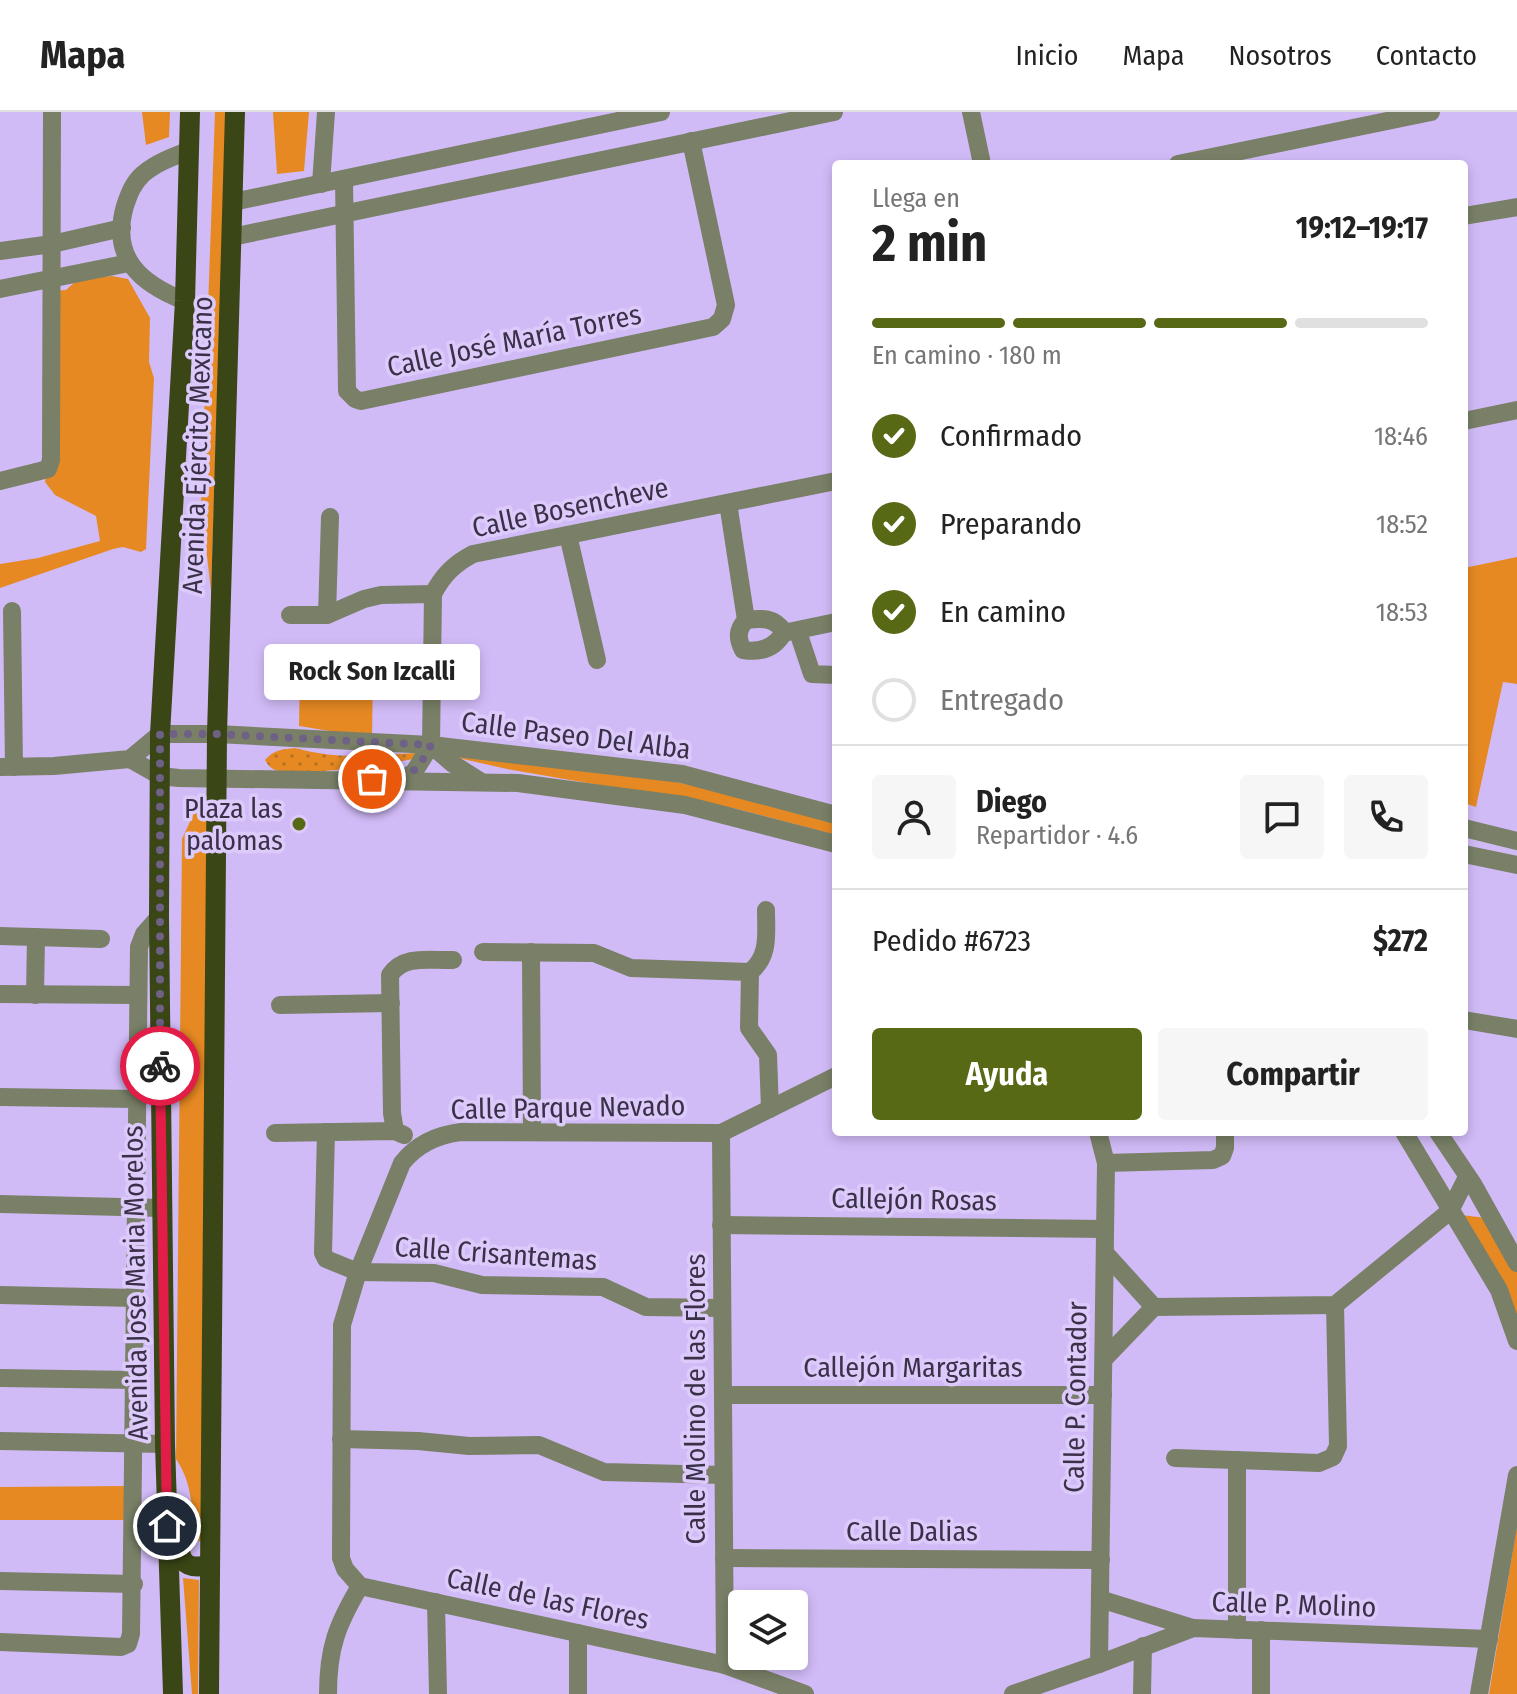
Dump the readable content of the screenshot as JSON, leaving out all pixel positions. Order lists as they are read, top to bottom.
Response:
{
  "streets": {
    "main road": ["Avenida Ejército Mexicano", "Avenida Jose Maria Morelos"],
    "street": [
      "Calle José María Torres",
      "Calle Bosencheve",
      "Calle Paseo Del Alba",
      "Calle Parque Nevado",
      "Callejón Rosas",
      "Calle Crisantemas",
      "Callejón Margaritas",
      "Calle P. Contador",
      "Calle Molino de las Flores",
      "Calle Dalias",
      "Calle de las Flores",
      "Calle P. Molino"
    ]
  },
  "crossings": [
    ["Avenida Ejército Mexicano", "Calle Paseo Del Alba"],
    ["Avenida Ejército Mexicano", "Avenida Jose Maria Morelos"],
    ["Calle Paseo Del Alba", "Avenida Jose Maria Morelos"],
    ["Calle Parque Nevado", "Calle Crisantemas"],
    ["Calle Parque Nevado", "Calle Molino de las Flores"],
    ["Calle Parque Nevado", "Calle de las Flores"],
    ["Callejón Rosas", "Calle P. Contador"],
    ["Callejón Rosas", "Calle Molino de las Flores"],
    ["Calle Crisantemas", "Calle Molino de las Flores"],
    ["Callejón Margaritas", "Calle P. Contador"],
    ["Callejón Margaritas", "Calle Molino de las Flores"],
    ["Calle P. Contador", "Calle Dalias"],
    ["Calle P. Contador", "Calle P. Molino"],
    ["Calle Molino de las Flores", "Calle Dalias"],
    ["Calle Molino de las Flores", "Calle de las Flores"]
  ],
  "places": ["Rock Son Izcalli", "Plaza las palomas"],
  "page": {
    "header": "Mapa",
    "nav": [
      "Inicio",
      "Mapa",
      "Nosotros",
      "Contacto"
    ],
    "heading": ["2 min", "Llega en", "19:12–19:17"],
    "panel": [
      "Diego",
      "Repartidor · 4.6",
      "Pedido #6723",
      "$272"
    ],
    "bar": "En camino · 180 m",
    "list": [
      ["Confirmado", "18:46"],
      ["Preparando", "18:52"],
      ["En camino", "18:53"],
      "Entregado"
    ],
    "bubble": "Rock Son Izcalli",
    "buttons": ["Ayuda", "Compartir"]
  }
}
